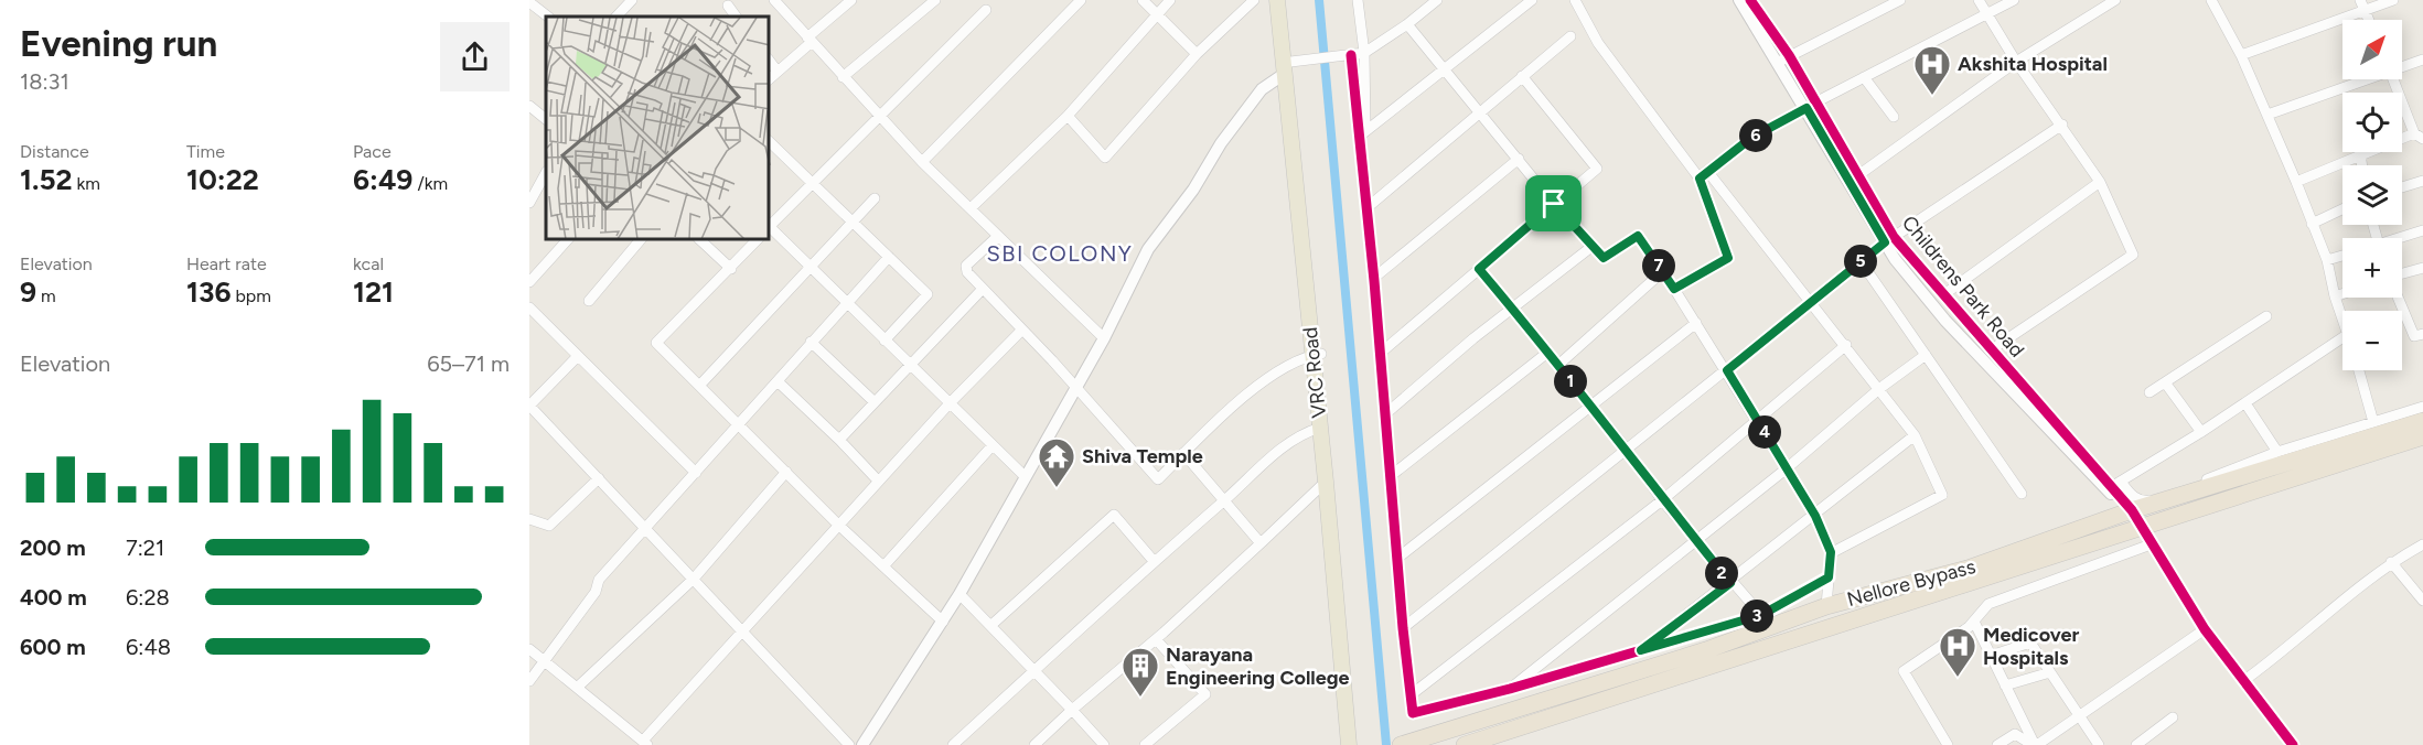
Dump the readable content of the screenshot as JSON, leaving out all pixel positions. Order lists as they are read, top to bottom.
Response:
{
  "streets": {
    "highway": ["Nellore Bypass"],
    "main road": ["VRC Road"],
    "street": ["Childrens Park Road"]
  },
  "crossings": [
    ["Childrens Park Road", "Nellore Bypass"]
  ],
  "districts": ["SBI COLONY"],
  "places": {
    "hospital": ["Akshita Hospital", "Medicover Hospitals"],
    "temple": ["Shiva Temple"],
    "building": ["Narayana Engineering College"]
  },
  "north": "top right",
  "page": {
    "heading": ["Evening run", "18:31"],
    "map_buttons": ["+", "−"],
    "stats": [
      ["Distance", "1.52 km"],
      ["Time", "10:22"],
      ["Pace", "6:49 /km"],
      ["Elevation", "9 m"],
      ["Heart rate", "136 bpm"],
      ["kcal", "121"]
    ],
    "pins": [
      "6",
      "5",
      "7",
      "1",
      "4",
      "2",
      "3"
    ],
    "chart": ["Elevation", "65–71 m"],
    "list": [
      {
        "name": "200 m",
        "note": "7:21"
      },
      {
        "name": "400 m",
        "note": "6:28"
      },
      {
        "name": "600 m",
        "note": "6:48"
      }
    ]
  }
}
